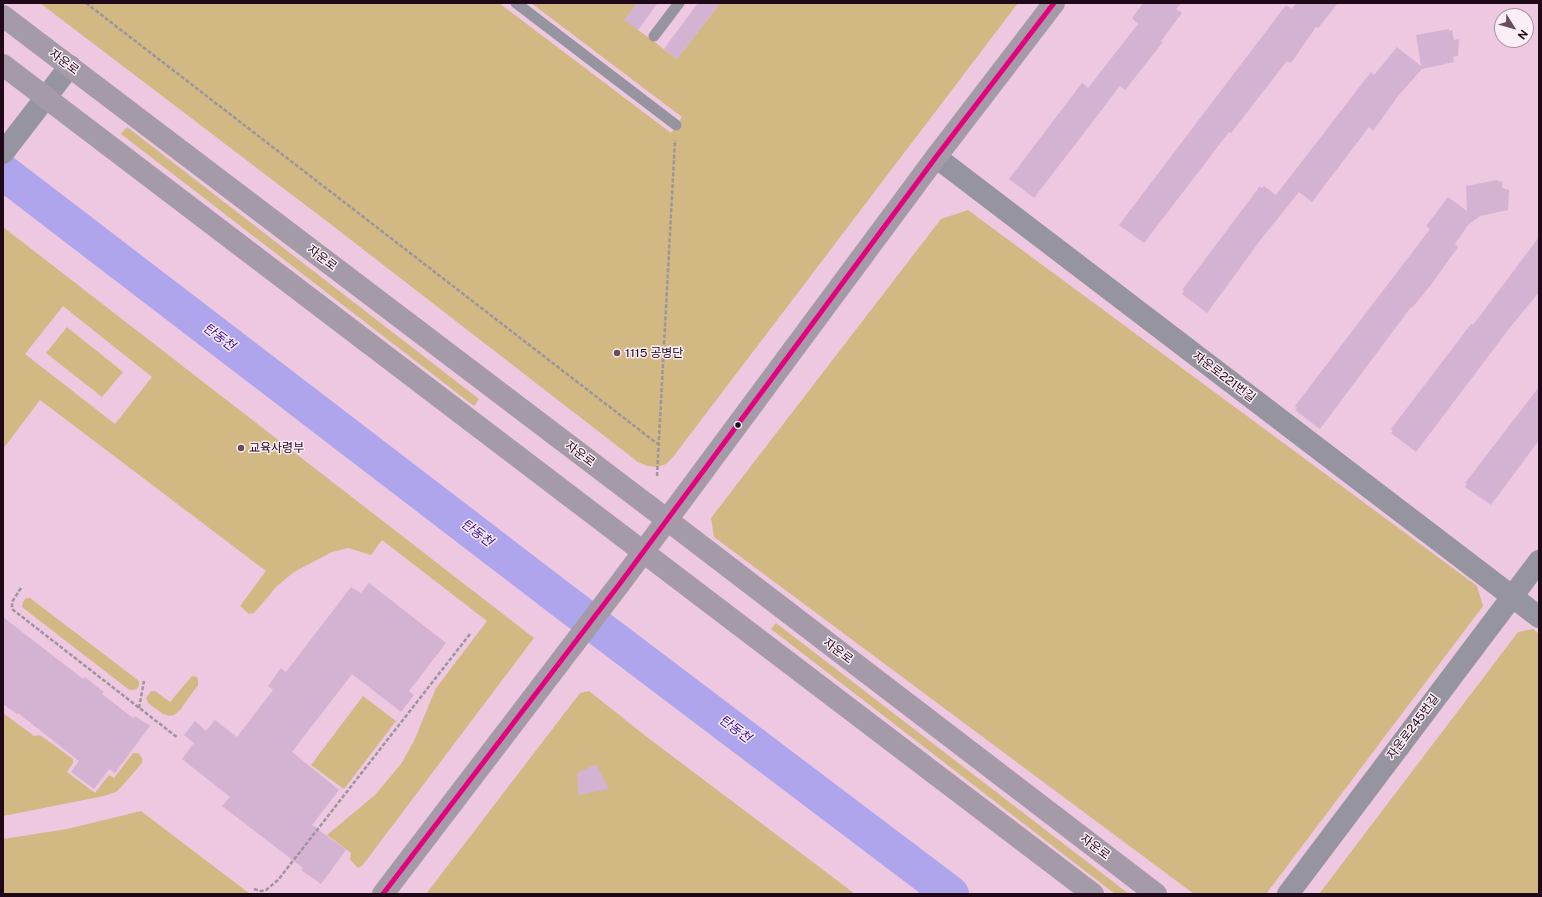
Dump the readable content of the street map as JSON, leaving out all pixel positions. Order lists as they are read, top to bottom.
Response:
{
  "streets": {
    "street": ["자운로", "자운로221번길", "자운로245번길"]
  },
  "crossings": [
    ["자운로221번길", "자운로245번길"]
  ],
  "water": ["탄동천"],
  "places": ["1115 공병단", "교육사령부"],
  "north": "bottom right"
}
